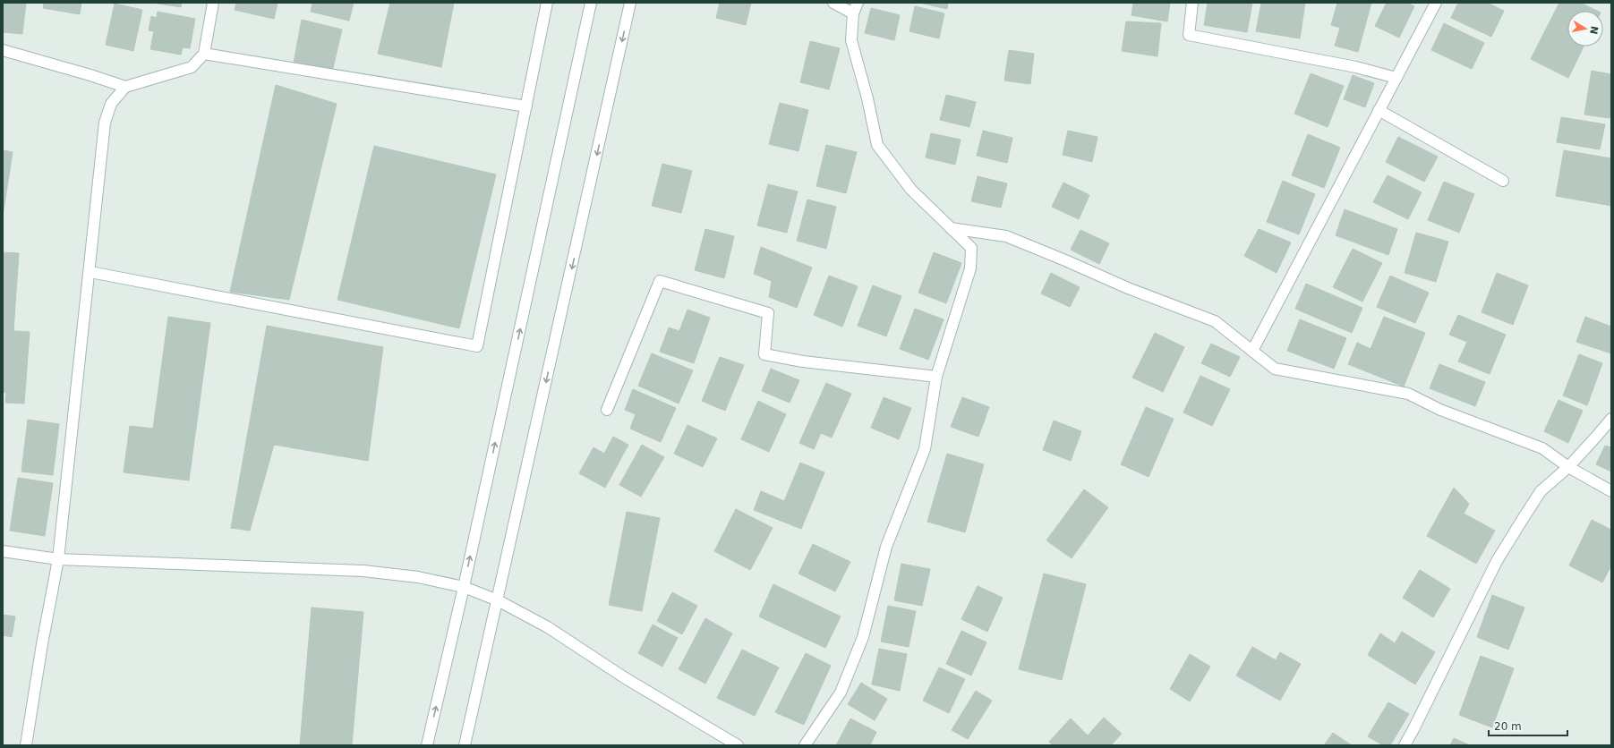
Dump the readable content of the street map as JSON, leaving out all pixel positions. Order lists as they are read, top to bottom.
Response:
{
  "scale_bar": "20 m",
  "north": "right"
}
